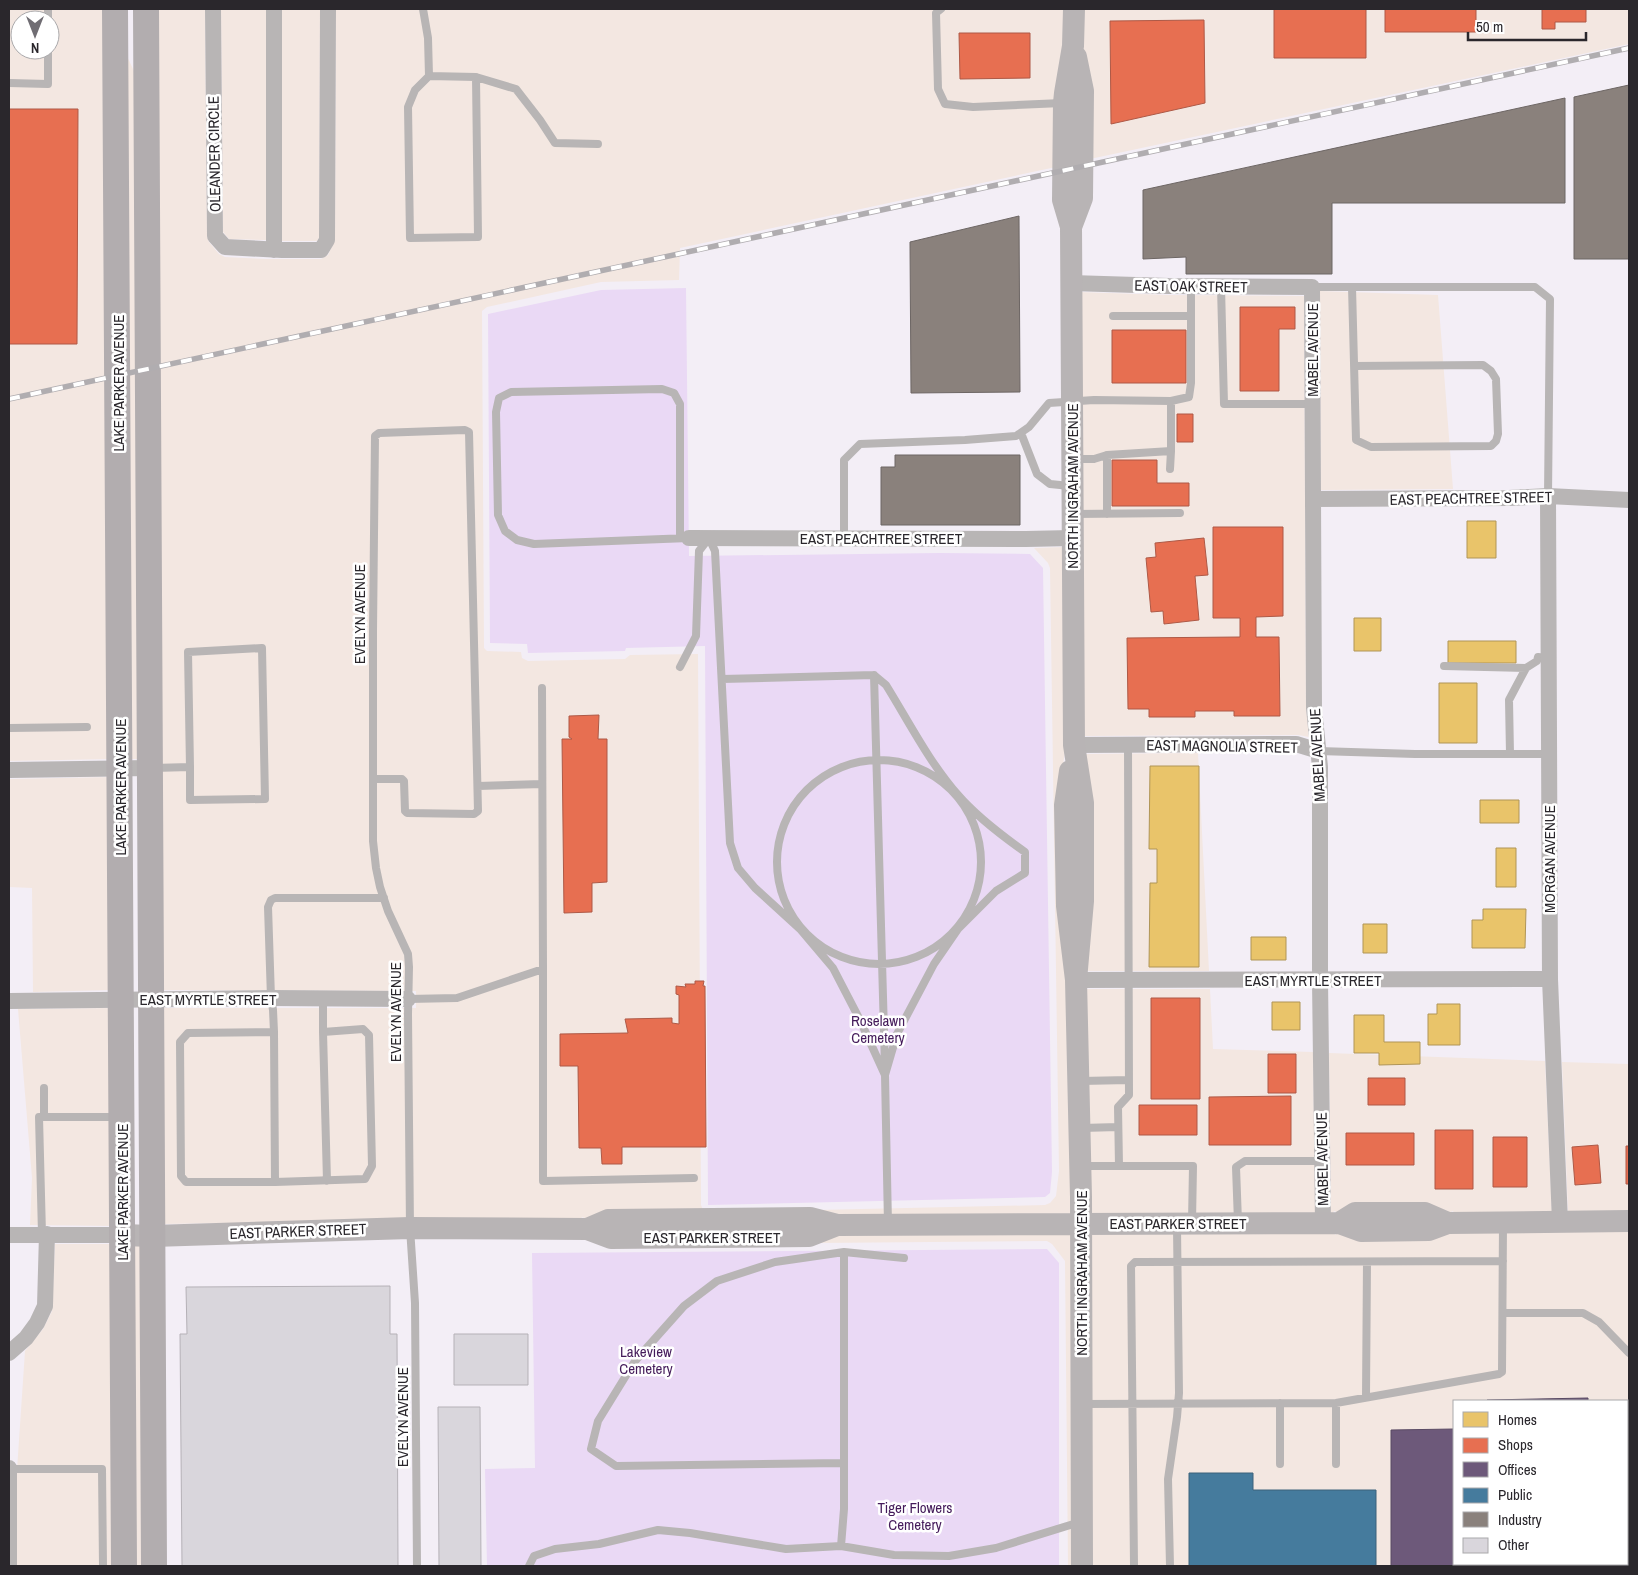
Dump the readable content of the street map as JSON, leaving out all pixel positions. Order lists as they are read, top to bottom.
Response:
{
  "streets": {
    "main road": ["LAKE PARKER AVENUE"],
    "street": [
      "OLEANDER CIRCLE",
      "EAST OAK STREET",
      "MABEL AVENUE",
      "NORTH INGRAHAM AVENUE",
      "EAST PEACHTREE STREET",
      "EAST MAGNOLIA STREET",
      "MORGAN AVENUE",
      "EAST MYRTLE STREET",
      "EAST PARKER STREET"
    ],
    "lane": ["EVELYN AVENUE"]
  },
  "crossings": [
    ["EAST OAK STREET", "MABEL AVENUE"],
    ["EAST OAK STREET", "NORTH INGRAHAM AVENUE"],
    ["MABEL AVENUE", "EAST PEACHTREE STREET"],
    ["MABEL AVENUE", "EAST MAGNOLIA STREET"],
    ["MABEL AVENUE", "EAST MYRTLE STREET"],
    ["MABEL AVENUE", "EAST PARKER STREET"],
    ["LAKE PARKER AVENUE", "EAST MYRTLE STREET"],
    ["LAKE PARKER AVENUE", "EAST PARKER STREET"],
    ["NORTH INGRAHAM AVENUE", "EAST PEACHTREE STREET"],
    ["NORTH INGRAHAM AVENUE", "EAST MAGNOLIA STREET"],
    ["NORTH INGRAHAM AVENUE", "EAST MYRTLE STREET"],
    ["NORTH INGRAHAM AVENUE", "EAST PARKER STREET"],
    ["EAST PEACHTREE STREET", "MORGAN AVENUE"],
    ["EVELYN AVENUE", "EAST MYRTLE STREET"],
    ["EVELYN AVENUE", "EAST PARKER STREET"],
    ["EAST MAGNOLIA STREET", "MORGAN AVENUE"],
    ["MORGAN AVENUE", "EAST MYRTLE STREET"],
    ["MORGAN AVENUE", "EAST PARKER STREET"]
  ],
  "parks": ["Roselawn Cemetery", "Lakeview Cemetery", "Tiger Flowers Cemetery"],
  "legend": [
    "Homes",
    "Shops",
    "Offices",
    "Public",
    "Industry",
    "Other"
  ],
  "scale_bar": "50 m",
  "north": "bottom"
}
